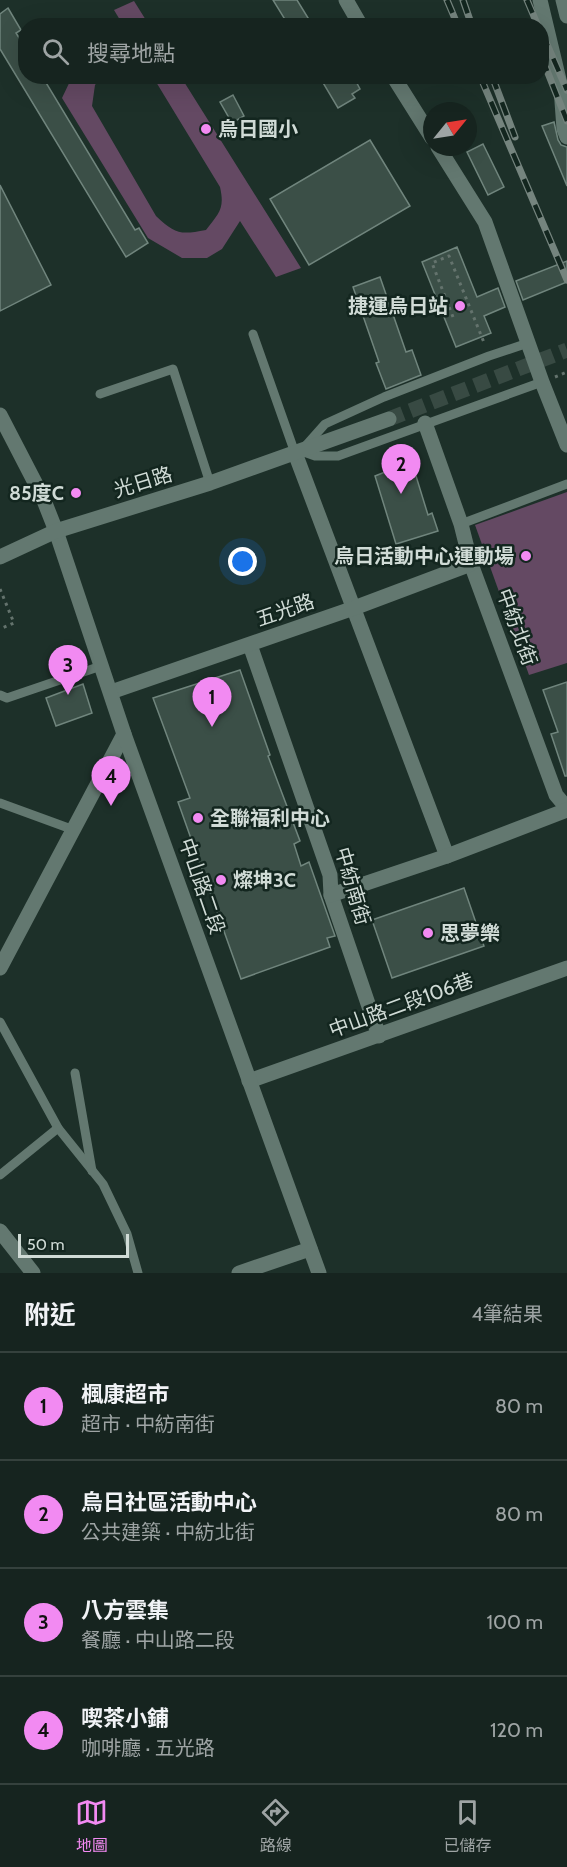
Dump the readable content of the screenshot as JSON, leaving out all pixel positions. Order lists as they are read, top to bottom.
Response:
{
  "streets": {
    "street": [
      "光日路",
      "五光路",
      "中紡北街",
      "中山路二段",
      "中紡南街",
      "中山路二段106巷"
    ]
  },
  "crossings": [
    ["光日路", "中紡北街"],
    ["光日路", "中山路二段"],
    ["五光路", "中紡北街"],
    ["五光路", "中山路二段"],
    ["五光路", "中紡南街"],
    ["中山路二段", "中山路二段106巷"],
    ["中紡南街", "中山路二段106巷"]
  ],
  "places": [
    "烏日國小",
    "捷運烏日站",
    "85度C",
    "烏日活動中心運動場",
    "全聯福利中心",
    "燦坤3C",
    "思夢樂"
  ],
  "scale_bar": "50 m",
  "north": "top right",
  "page": {
    "search": "搜尋地點",
    "pins": [
      "2",
      "3",
      "1",
      "4"
    ],
    "scale": "50 m",
    "heading": ["附近", "4筆結果"],
    "list": [
      {
        "mark": "1",
        "name": "楓康超市",
        "note": "超市 · 中紡南街",
        "value": "80 m"
      },
      {
        "mark": "2",
        "name": "烏日社區活動中心",
        "note": "公共建築 · 中紡北街",
        "value": "80 m"
      },
      {
        "mark": "3",
        "name": "八方雲集",
        "note": "餐廳 · 中山路二段",
        "value": "100 m"
      },
      {
        "mark": "4",
        "name": "喫茶小鋪",
        "note": "咖啡廳 · 五光路",
        "value": "120 m"
      }
    ],
    "nav": ["地圖", "路線", "已儲存"]
  }
}
